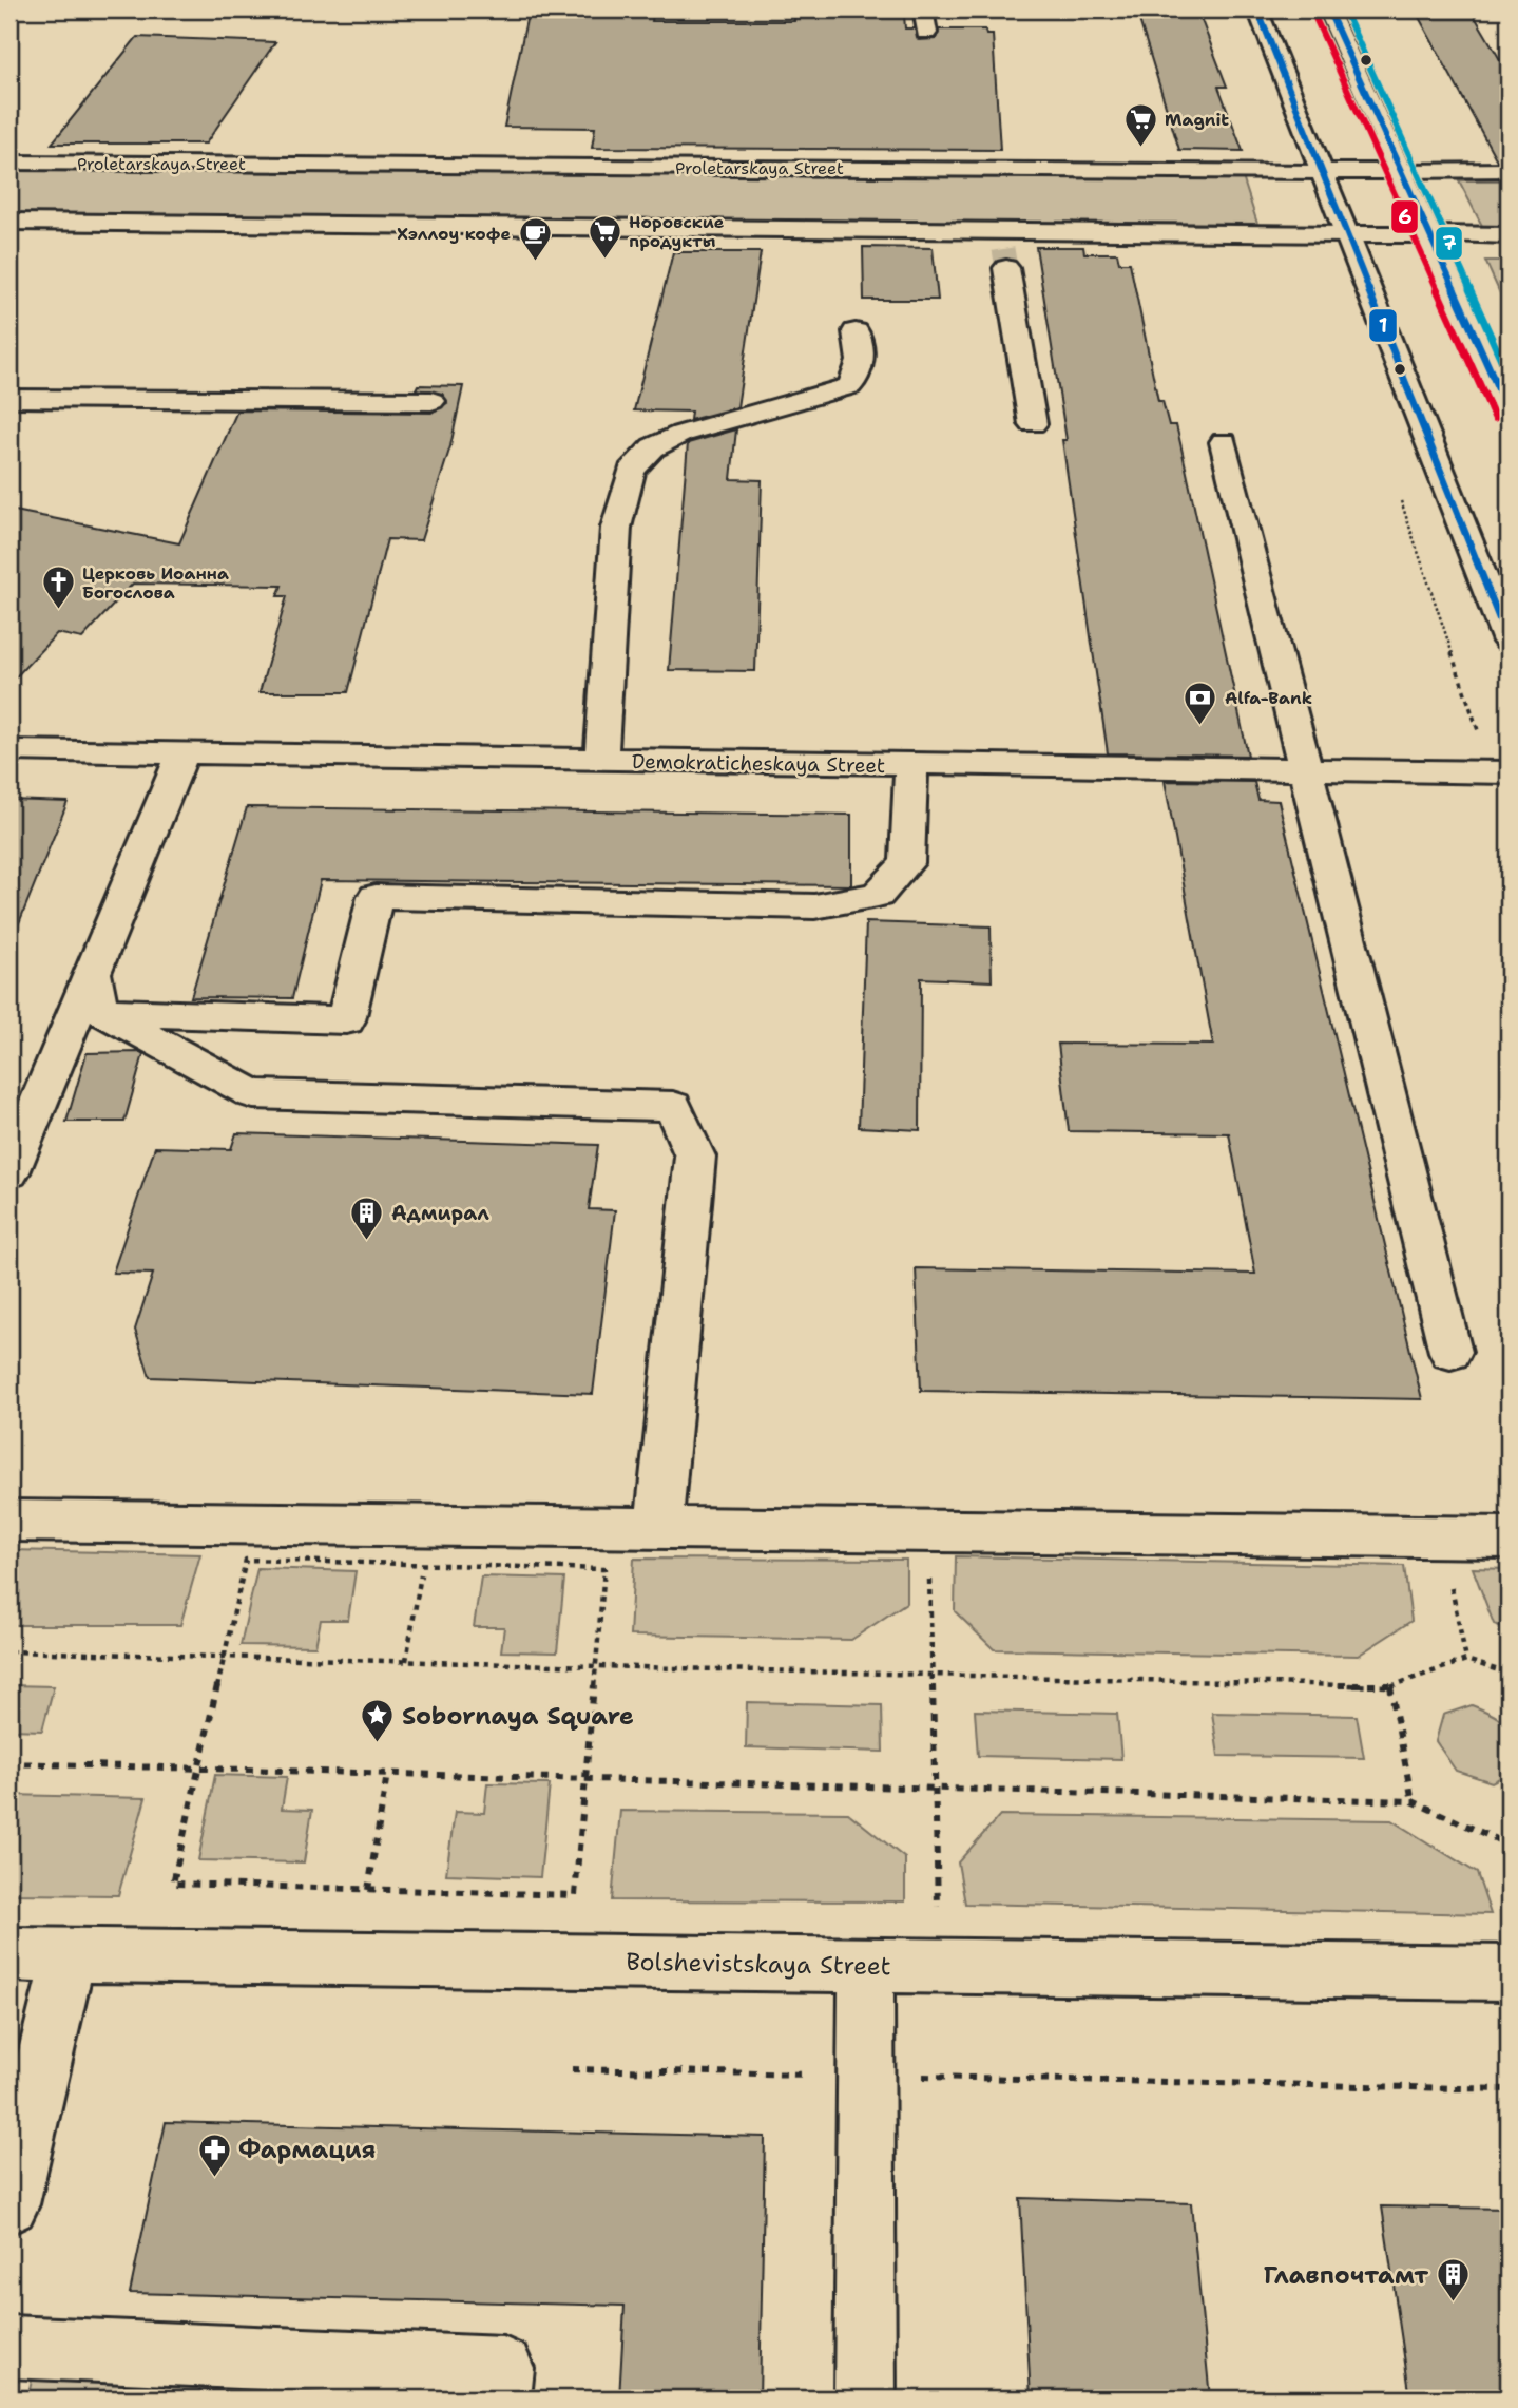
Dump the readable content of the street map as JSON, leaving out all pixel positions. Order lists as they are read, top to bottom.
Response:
{
  "streets": {
    "street": ["Proletarskaya Street", "Demokraticheskaya Street", "Bolshevistskaya Street"]
  },
  "places": {
    "supermarket": ["Magnit", "Норовские продукты"],
    "cafe": ["Хэллоу кофе"],
    "church": ["Церковь Иоанна Богослова"],
    "bank": ["Alfa-Bank"],
    "building": ["Адмирал", "Главпочтамт"],
    "place": ["Sobornaya Square"],
    "pharmacy": ["Фармация"]
  },
  "lines": ["transit line 1", "transit line 7", "transit line 6"]
}
